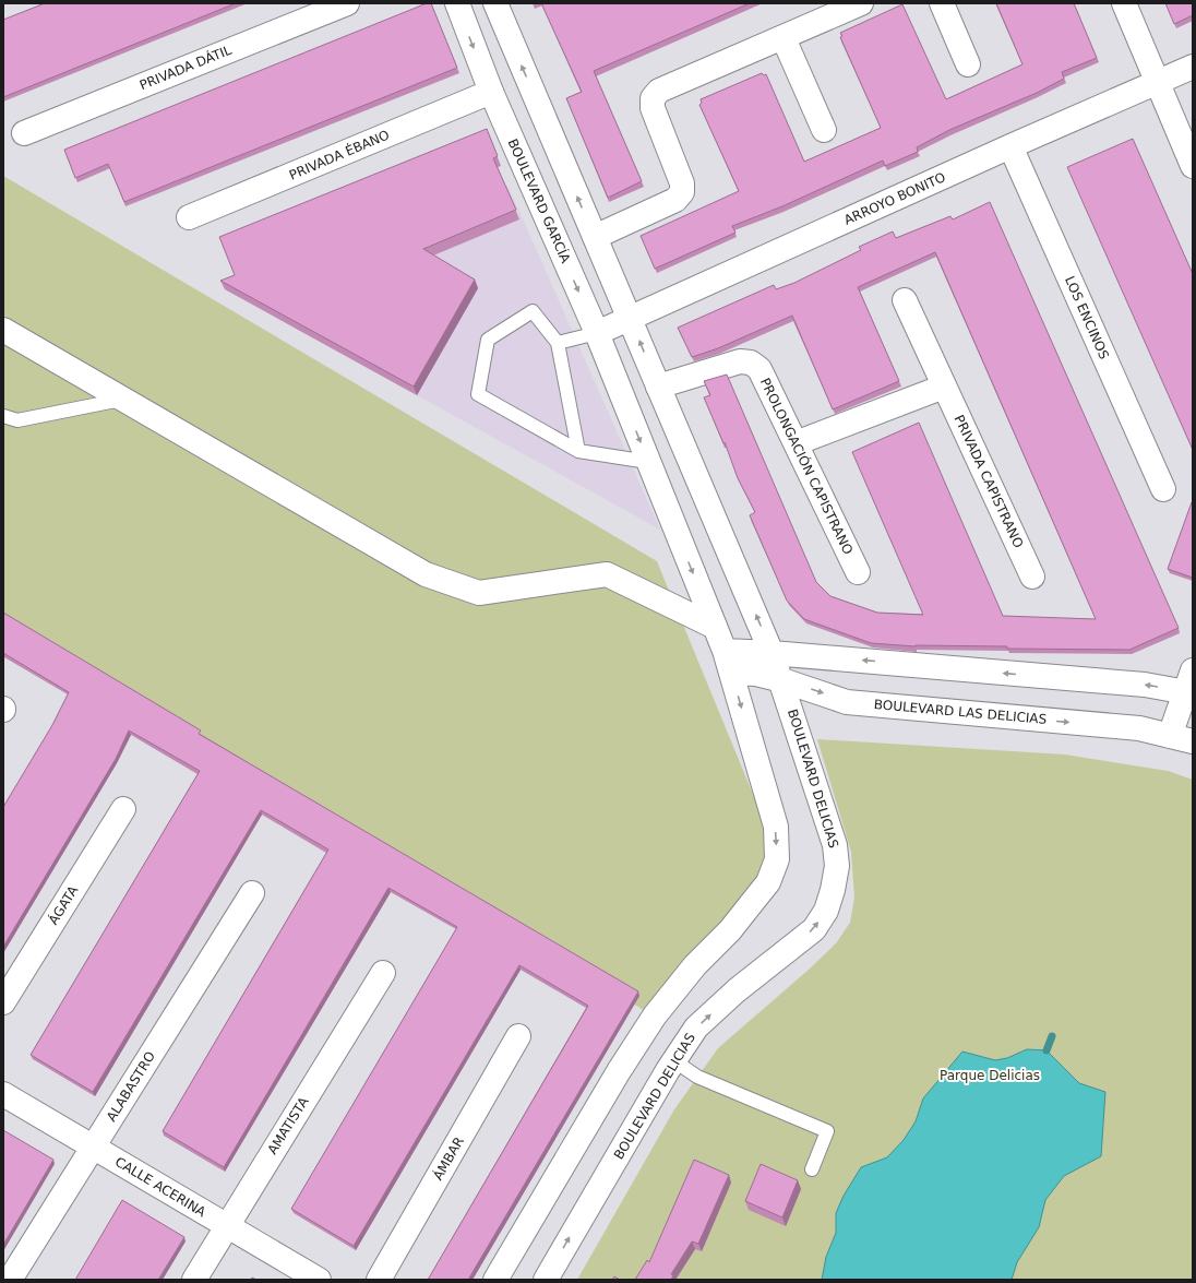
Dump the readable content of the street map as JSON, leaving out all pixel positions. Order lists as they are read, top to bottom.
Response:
{
  "streets": {
    "street": [
      "PRIVADA DÁTIL",
      "PRIVADA ÉBANO",
      "ARROYO BONITO",
      "BOULEVARD GARCÍA",
      "LOS ENCINOS",
      "PROLONGACIÓN CAPISTRANO",
      "PRIVADA CAPISTRANO",
      "BOULEVARD LAS DELICIAS",
      "BOULEVARD DELICIAS",
      "ÁGATA",
      "ALABASTRO",
      "AMATISTA",
      "ÁMBAR",
      "CALLE ACERINA"
    ]
  },
  "crossings": [
    ["PRIVADA ÉBANO", "BOULEVARD GARCÍA"],
    ["ARROYO BONITO", "BOULEVARD GARCÍA"],
    ["ARROYO BONITO", "LOS ENCINOS"],
    ["PROLONGACIÓN CAPISTRANO", "BOULEVARD DELICIAS"],
    ["BOULEVARD LAS DELICIAS", "BOULEVARD DELICIAS"],
    ["ALABASTRO", "CALLE ACERINA"],
    ["AMATISTA", "CALLE ACERINA"]
  ],
  "parks": ["Parque Delicias"]
}
